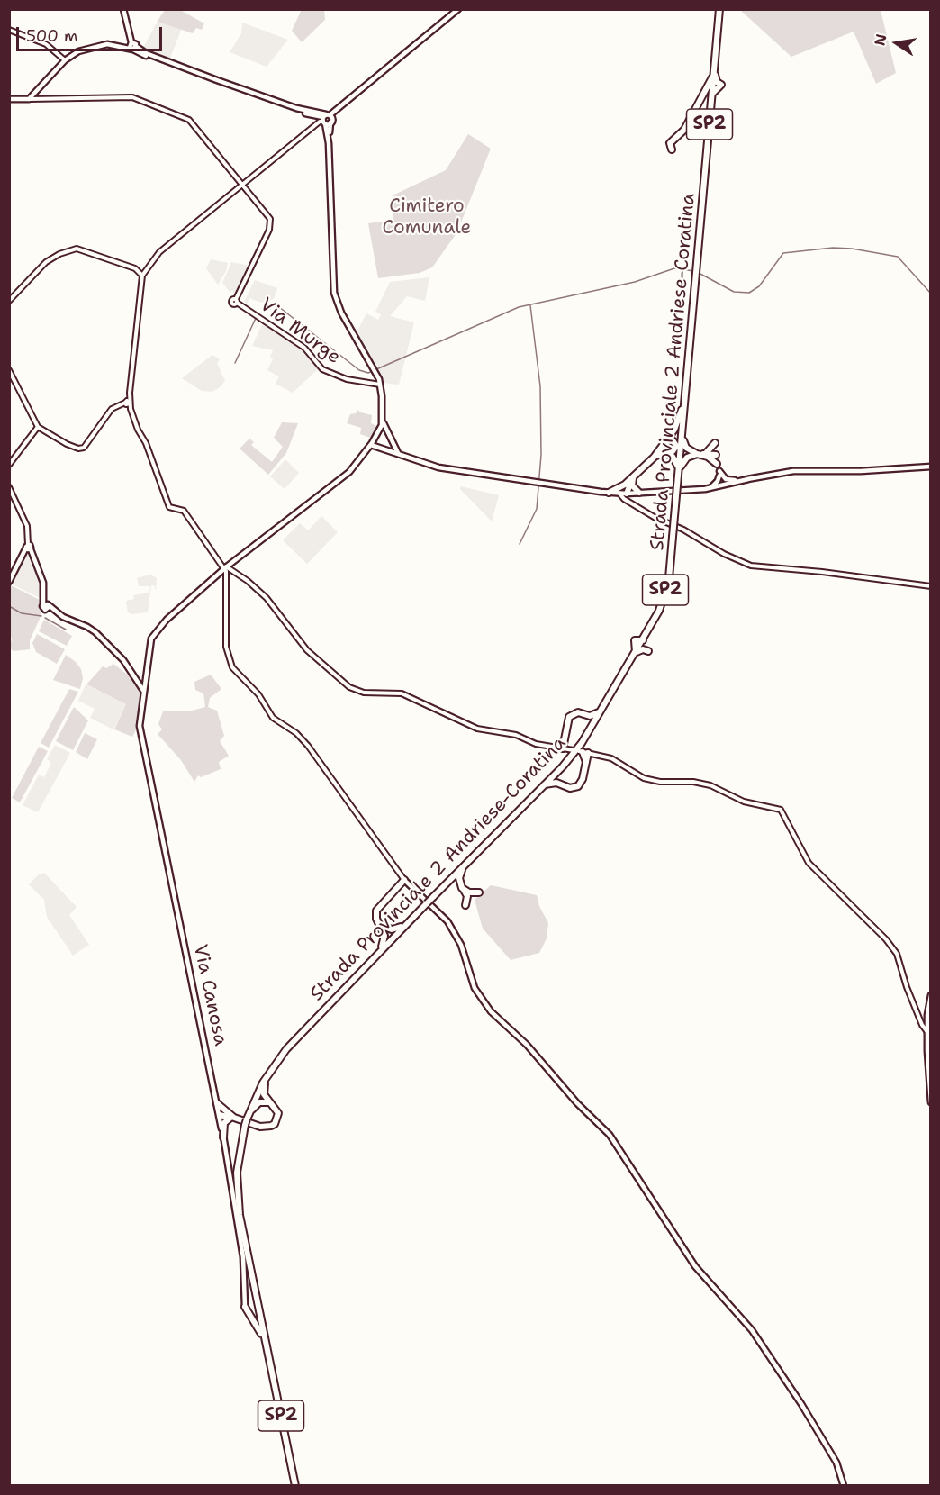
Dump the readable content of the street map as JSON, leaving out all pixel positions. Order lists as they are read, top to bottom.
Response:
{
  "streets": {
    "main road": ["SP2", "Strada Provinciale 2 Andriese-Coratina", "Via Canosa"],
    "street": ["Via Murge"]
  },
  "parks": ["Cimitero Comunale"],
  "scale_bar": "500 m",
  "north": "left"
}
